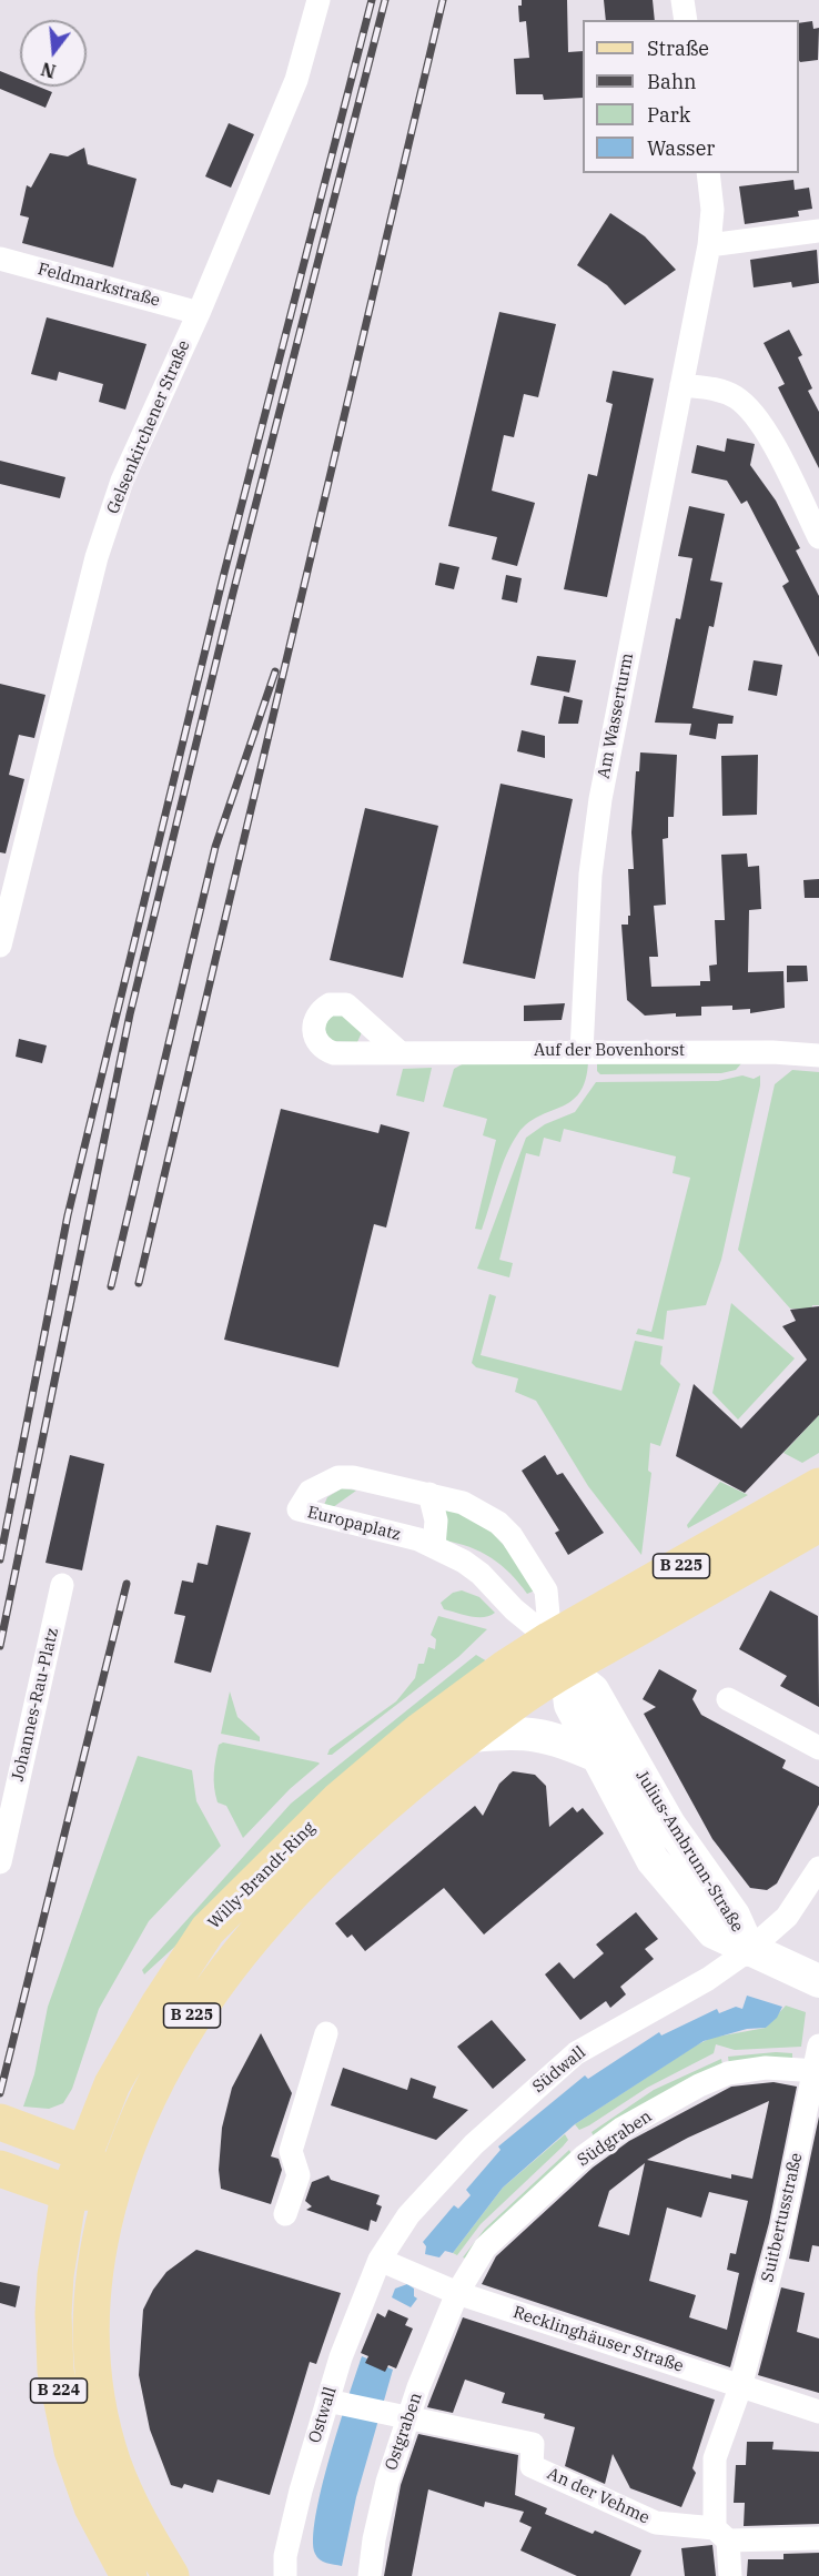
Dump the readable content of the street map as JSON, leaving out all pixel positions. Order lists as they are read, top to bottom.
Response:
{
  "streets": {
    "main road": [
      "B 225",
      "Julius-Ambrunn-Straße",
      "Willy-Brandt-Ring",
      "B 224"
    ],
    "street": [
      "Feldmarkstraße",
      "Gelsenkirchener Straße",
      "Am Wasserturm",
      "Auf der Bovenhorst",
      "Europaplatz",
      "Johannes-Rau-Platz",
      "Südwall",
      "Südgraben",
      "Suitbertusstraße",
      "Recklinghäuser Straße",
      "Ostwall",
      "Ostgraben",
      "An der Vehme"
    ]
  },
  "crossings": [
    ["Feldmarkstraße", "Gelsenkirchener Straße"],
    ["Am Wasserturm", "Auf der Bovenhorst"],
    ["Europaplatz", "B 225"],
    ["Europaplatz", "Julius-Ambrunn-Straße"],
    ["Europaplatz", "Willy-Brandt-Ring"],
    ["B 225", "Julius-Ambrunn-Straße"],
    ["B 225", "Willy-Brandt-Ring"],
    ["Julius-Ambrunn-Straße", "Willy-Brandt-Ring"],
    ["Julius-Ambrunn-Straße", "Südwall"],
    ["Südwall", "Recklinghäuser Straße"],
    ["Südwall", "Ostwall"],
    ["Südgraben", "Suitbertusstraße"],
    ["Südgraben", "Recklinghäuser Straße"],
    ["Südgraben", "Ostgraben"],
    ["Suitbertusstraße", "Recklinghäuser Straße"],
    ["Suitbertusstraße", "An der Vehme"],
    ["Recklinghäuser Straße", "Ostwall"],
    ["Recklinghäuser Straße", "Ostgraben"],
    ["Ostgraben", "An der Vehme"]
  ],
  "legend": [
    "Straße",
    "Bahn",
    "Park",
    "Wasser"
  ],
  "north": "bottom"
}
